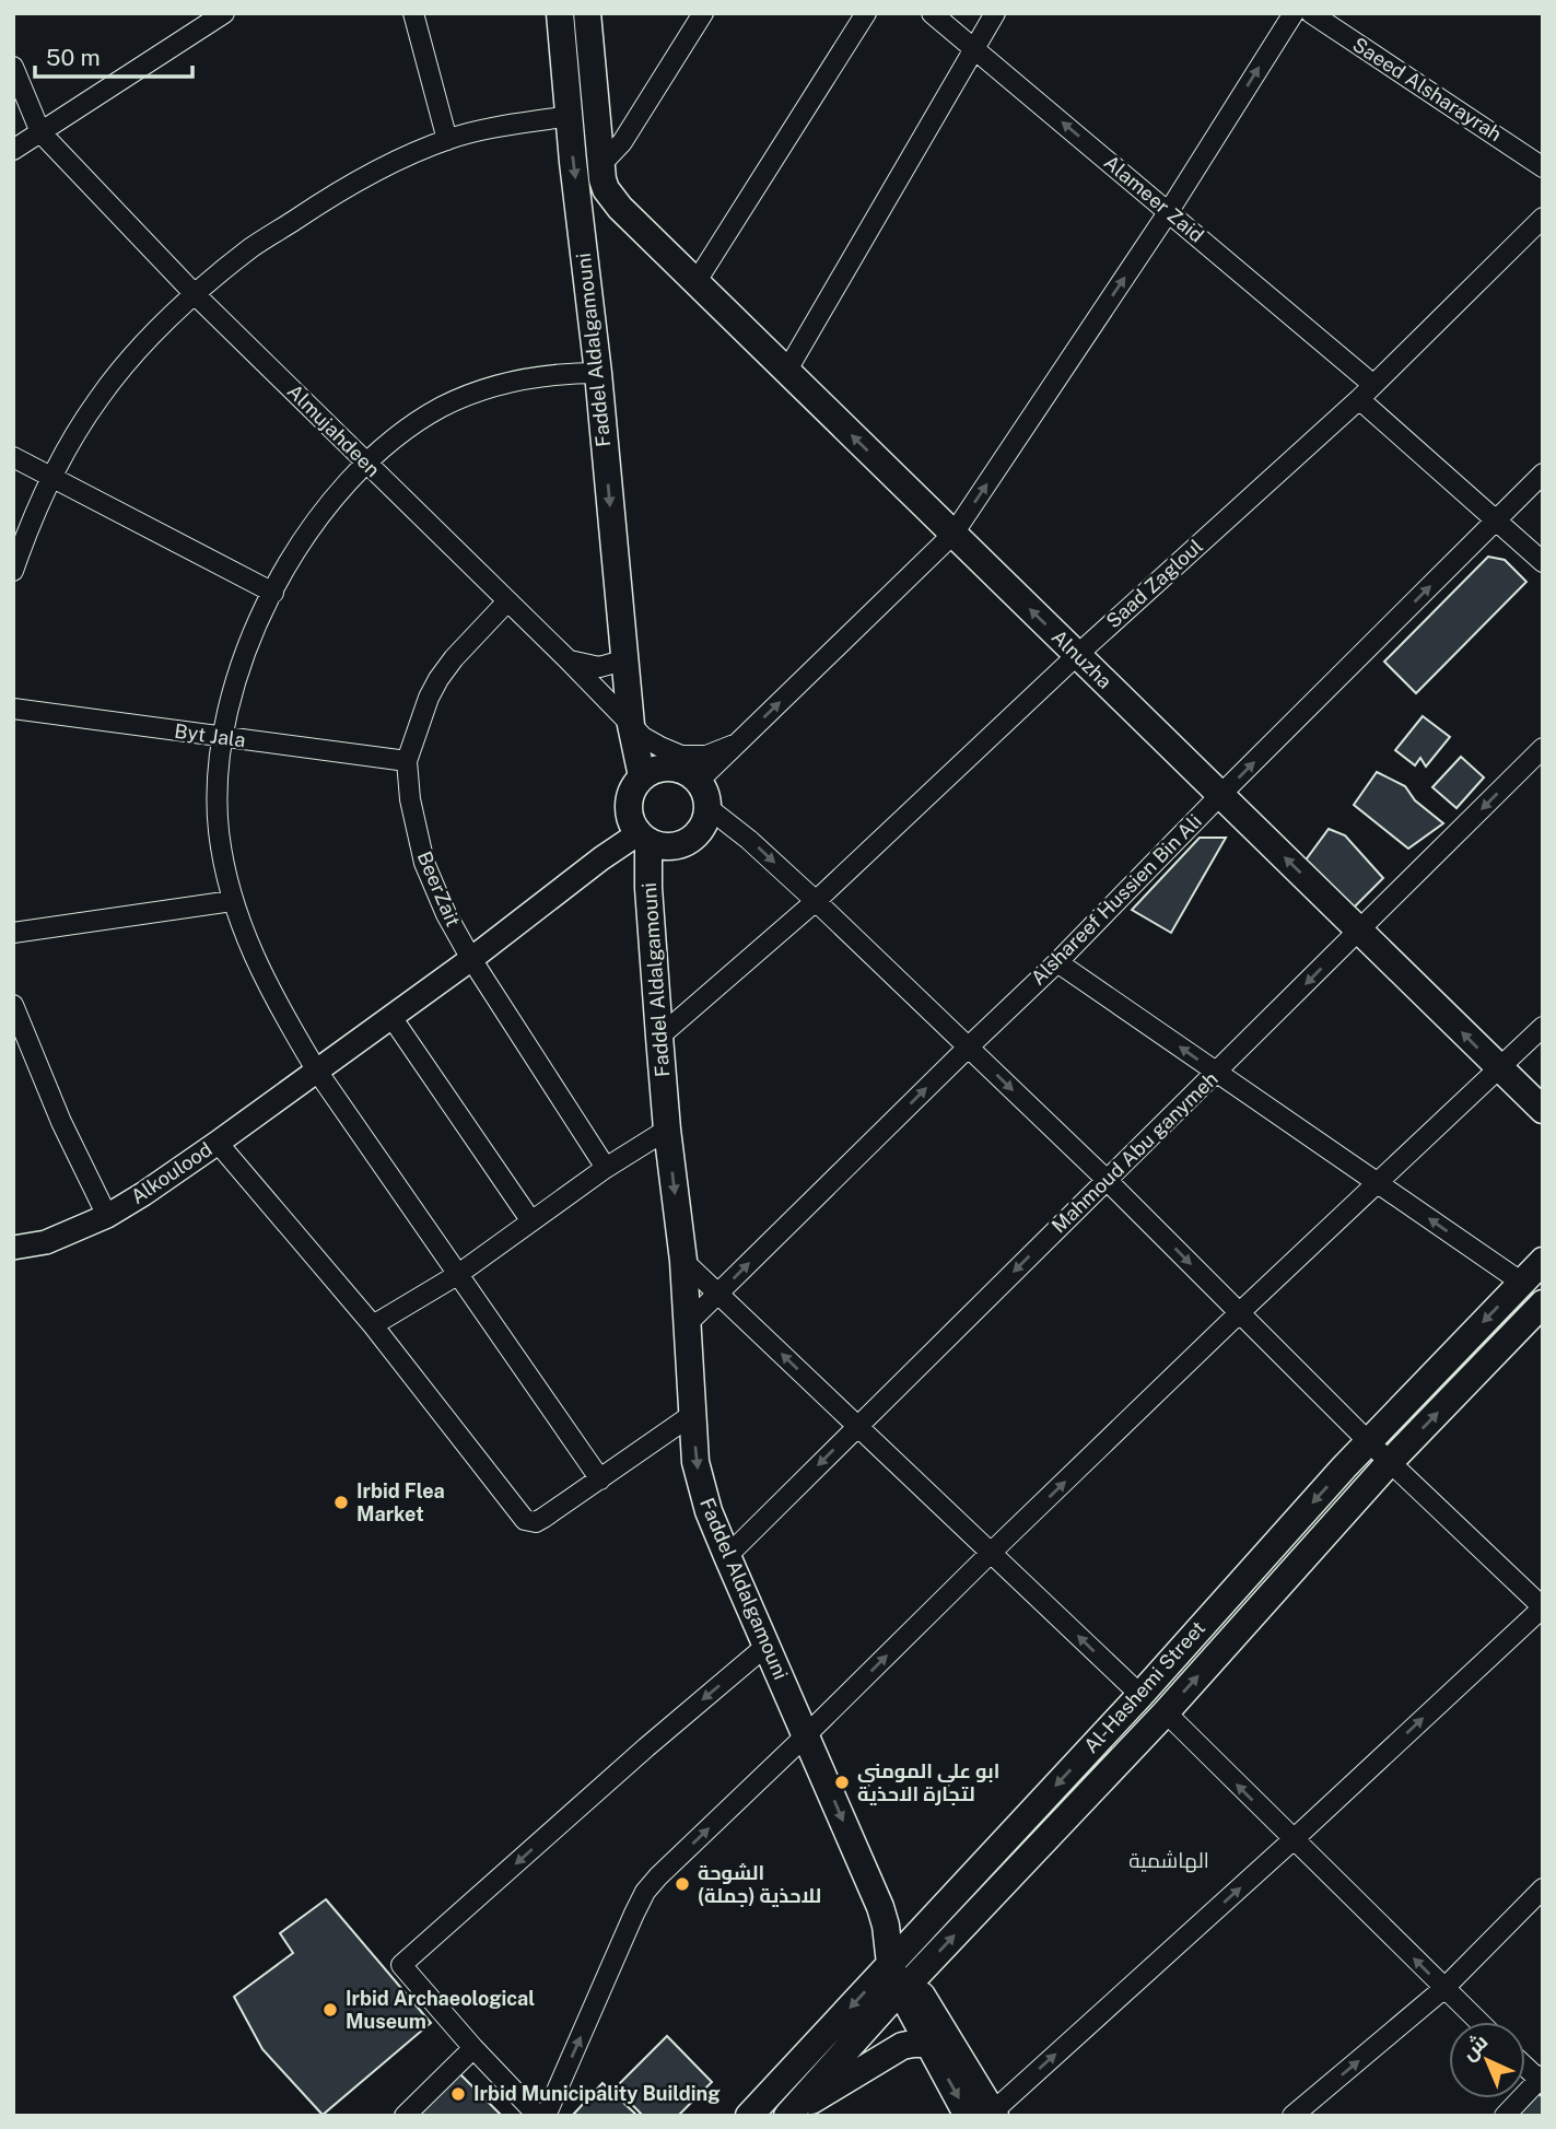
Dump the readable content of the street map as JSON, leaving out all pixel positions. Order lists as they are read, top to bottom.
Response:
{
  "streets": {
    "main road": ["Faddel Aldalgamouni", "Alnuzha", "Al-Hashemi Street"],
    "street": [
      "Saeed Alsharayrah",
      "Alameer Zaid",
      "Almujahdeen",
      "Saad Zagloul",
      "Byt Jala",
      "BeerZait",
      "Alshareef Hussien Bin Ali",
      "Mahmoud Abu ganymeh",
      "Alkoulood"
    ]
  },
  "crossings": [
    ["Alameer Zaid", "Saad Zagloul"],
    ["Faddel Aldalgamouni", "Almujahdeen"],
    ["Faddel Aldalgamouni", "Saad Zagloul"],
    ["Faddel Aldalgamouni", "Alshareef Hussien Bin Ali"],
    ["Faddel Aldalgamouni", "Mahmoud Abu ganymeh"],
    ["Faddel Aldalgamouni", "Alkoulood"],
    ["Faddel Aldalgamouni", "Al-Hashemi Street"],
    ["Almujahdeen", "BeerZait"],
    ["Saad Zagloul", "Alnuzha"],
    ["Alnuzha", "Alshareef Hussien Bin Ali"],
    ["Alnuzha", "Mahmoud Abu ganymeh"],
    ["Byt Jala", "BeerZait"],
    ["BeerZait", "Alkoulood"]
  ],
  "one_way": [
    "Alameer Zaid",
    "Faddel Aldalgamouni",
    "Alnuzha",
    "Alshareef Hussien Bin Ali",
    "Mahmoud Abu ganymeh"
  ],
  "districts": ["الهاشمية"],
  "places": [
    "Irbid Flea Market",
    "ابو علي المومني لتجارة الاحذية",
    "الشوحة للاحذية (جملة)",
    "Irbid Archaeological Museum",
    "Irbid Municipality Building"
  ],
  "scale_bar": "50 m",
  "north": "top left"
}
